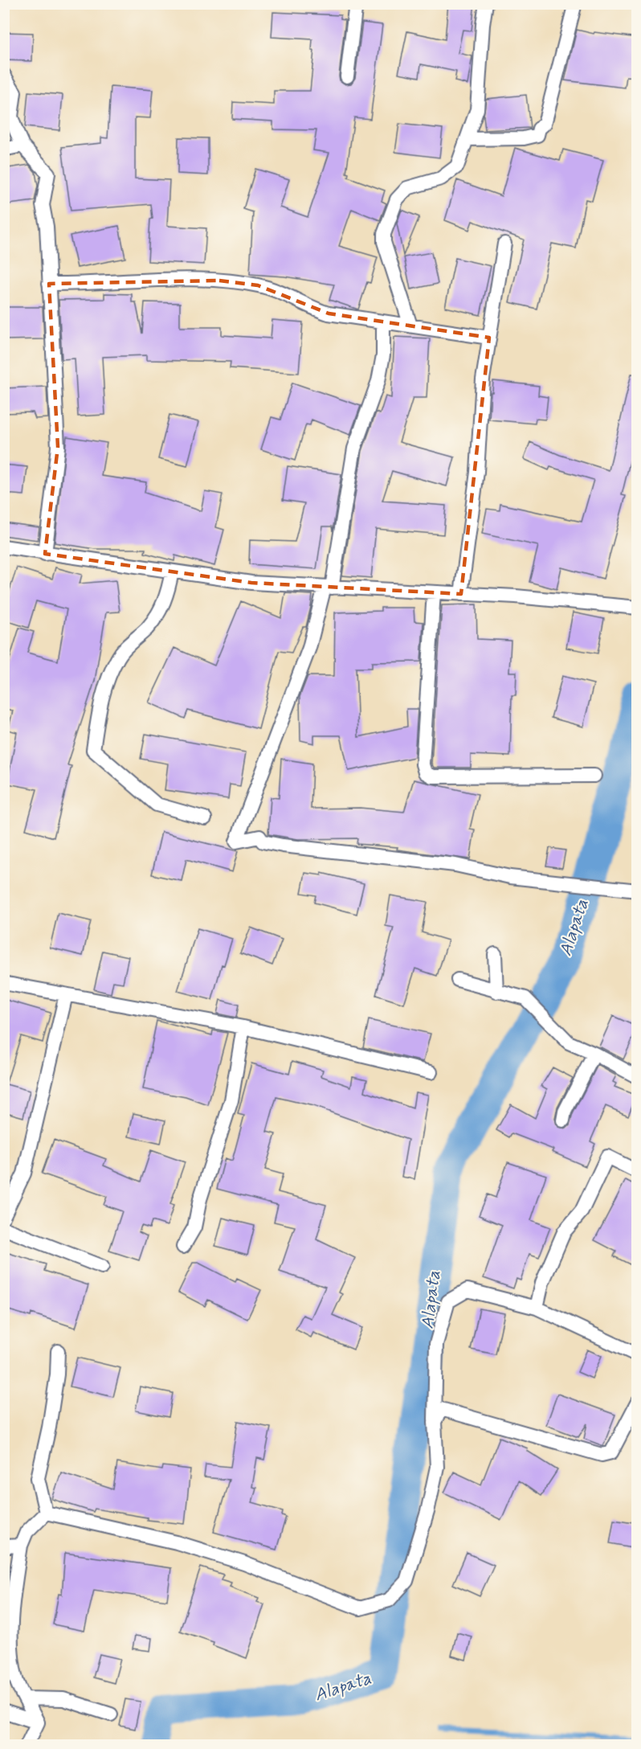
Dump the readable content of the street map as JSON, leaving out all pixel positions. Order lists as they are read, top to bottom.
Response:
{
  "water": ["Alapata"]
}
